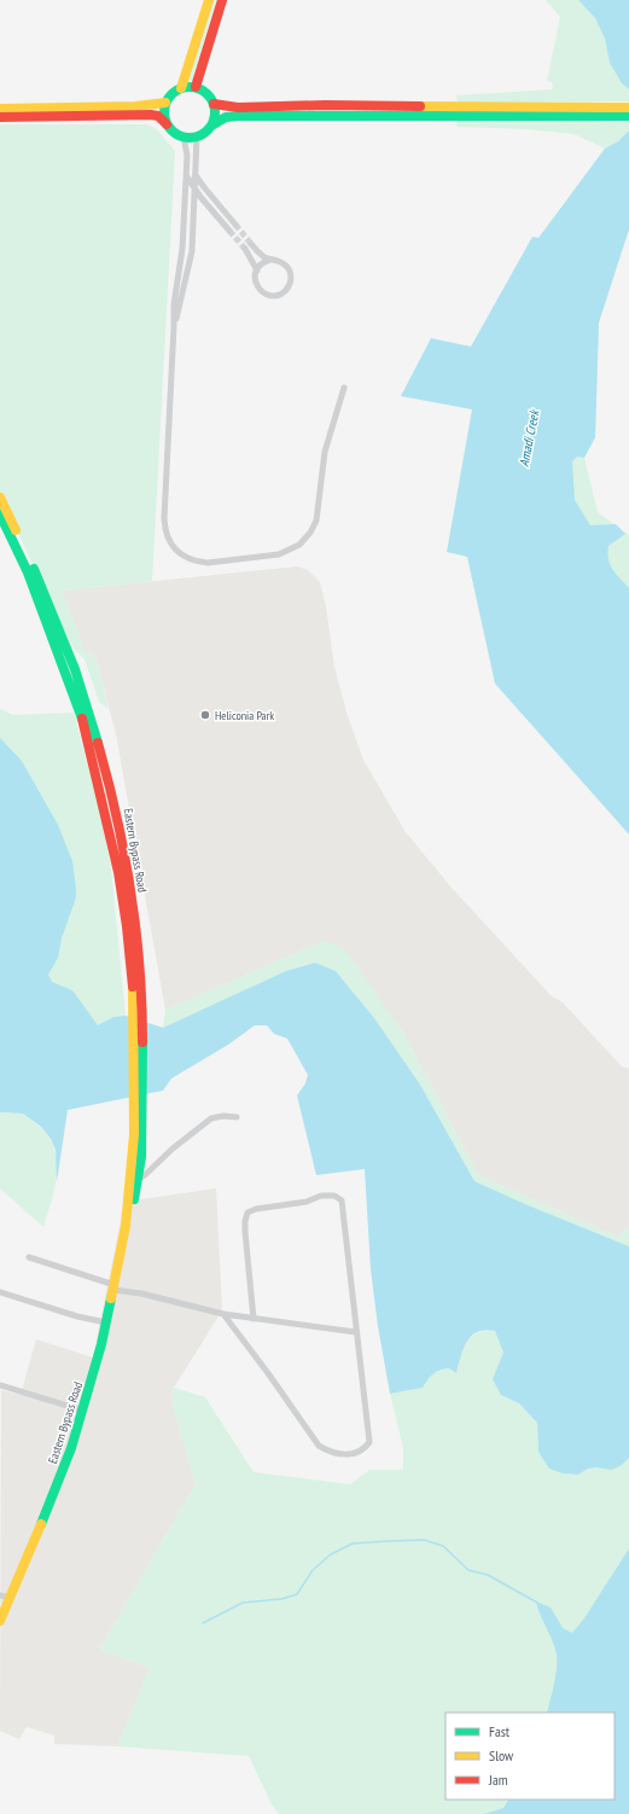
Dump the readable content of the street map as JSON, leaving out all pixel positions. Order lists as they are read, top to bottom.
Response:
{
  "streets": {
    "main road": ["Eastern Bypass Road"]
  },
  "water": ["Amadi Creek"],
  "places": ["Heliconia Park"],
  "legend": ["Fast", "Slow", "Jam"]
}
